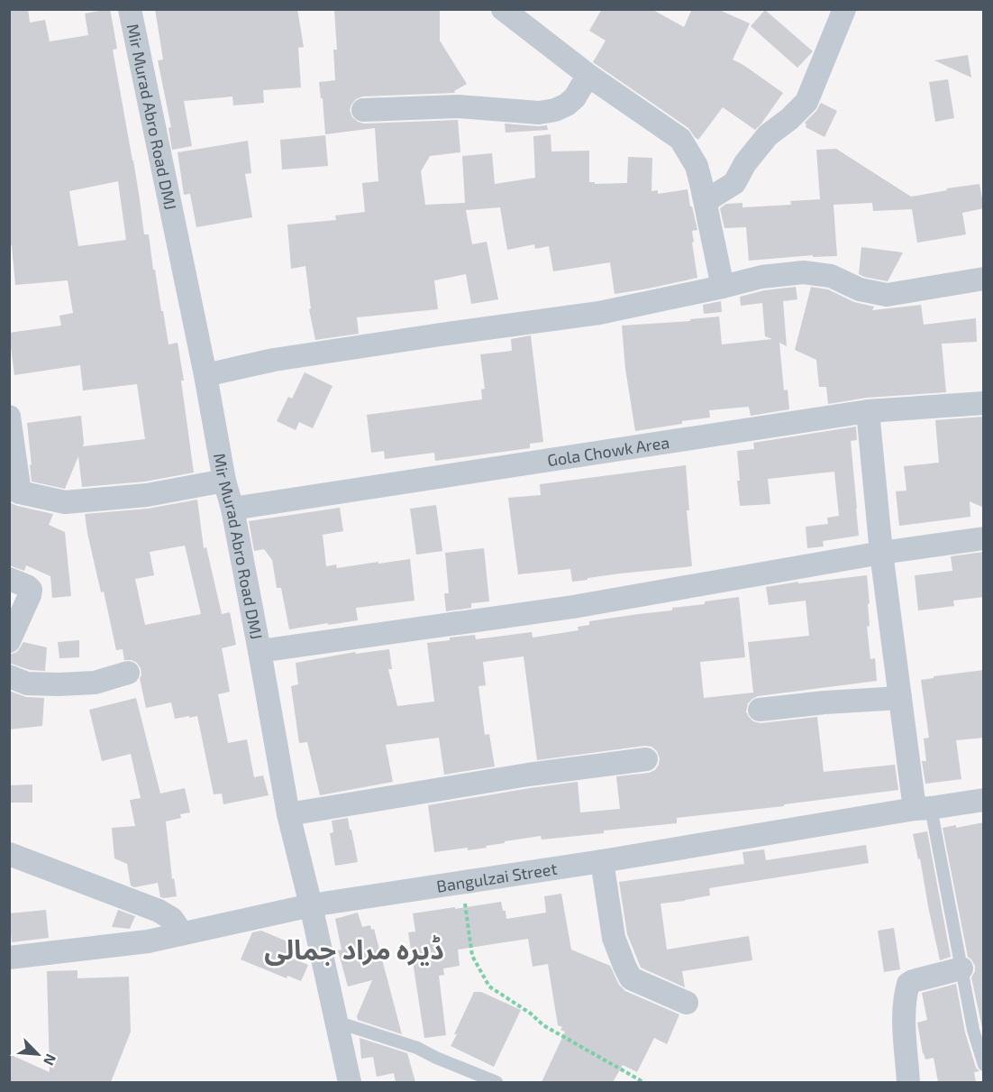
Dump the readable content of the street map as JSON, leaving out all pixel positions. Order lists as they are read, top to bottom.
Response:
{
  "streets": {
    "street": ["Mir Murad Abro Road DMJ", "Gola Chowk Area", "Bangulzai Street"]
  },
  "crossings": [
    ["Mir Murad Abro Road DMJ", "Gola Chowk Area"],
    ["Mir Murad Abro Road DMJ", "Bangulzai Street"]
  ],
  "districts": ["ڈیرہ مراد جمالی"],
  "north": "bottom right"
}
